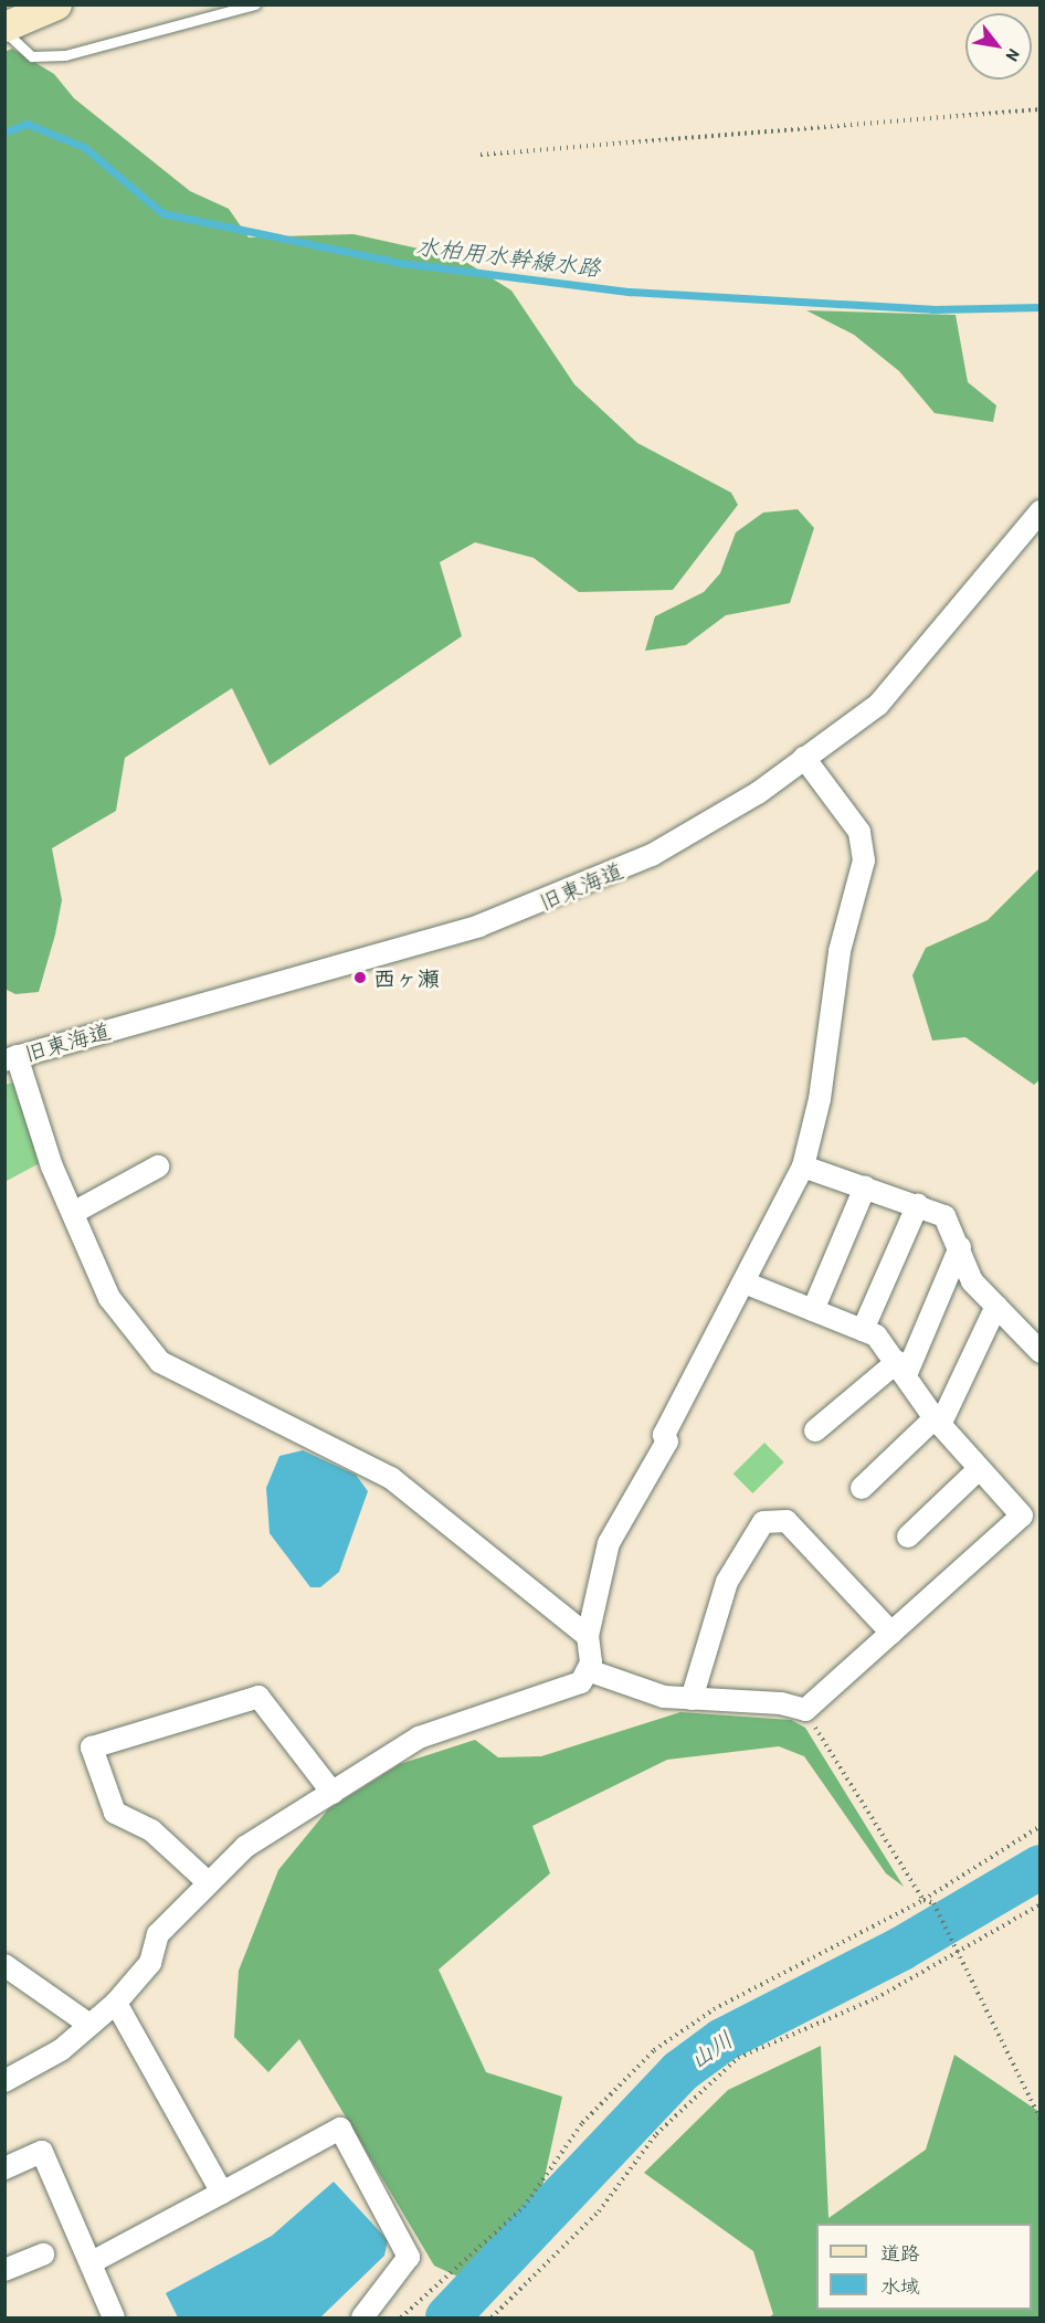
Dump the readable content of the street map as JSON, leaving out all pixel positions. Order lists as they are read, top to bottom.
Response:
{
  "streets": {
    "street": ["旧東海道"]
  },
  "water": ["水柏用水幹線水路", "山川"],
  "places": ["西ヶ瀬"],
  "legend": ["道路", "水域"],
  "north": "bottom right"
}
